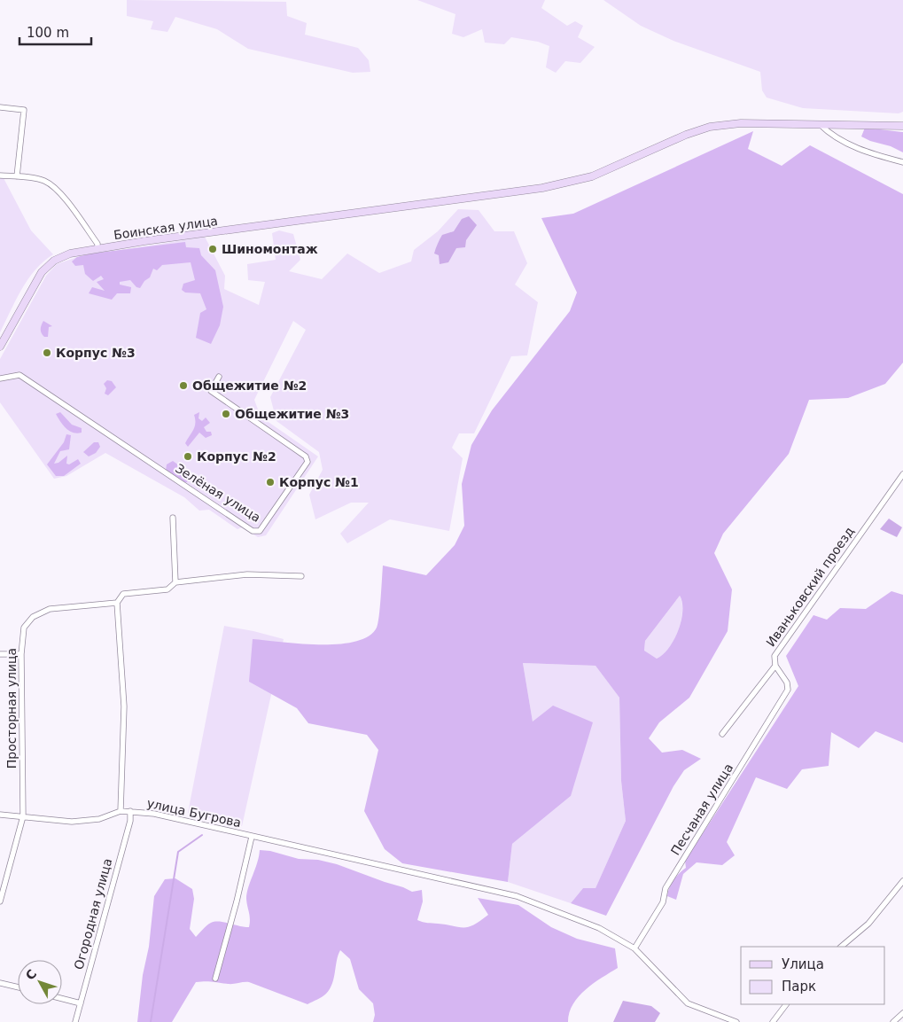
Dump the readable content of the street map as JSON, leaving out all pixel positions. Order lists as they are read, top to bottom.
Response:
{
  "streets": {
    "street": [
      "Боинская улица",
      "Зелёная улица",
      "Иваньковский проезд",
      "Просторная улица",
      "Песчаная улица",
      "улица Бугрова",
      "Огородная улица"
    ]
  },
  "crossings": [
    ["Иваньковский проезд", "Песчаная улица"],
    ["Просторная улица", "улица Бугрова"],
    ["Песчаная улица", "улица Бугрова"],
    ["улица Бугрова", "Огородная улица"]
  ],
  "places": [
    "Шиномонтаж",
    "Корпус №3",
    "Общежитие №2",
    "Общежитие №3",
    "Корпус №2",
    "Корпус №1"
  ],
  "legend": ["Улица", "Парк"],
  "scale_bar": "100 m",
  "north": "top left"
}
